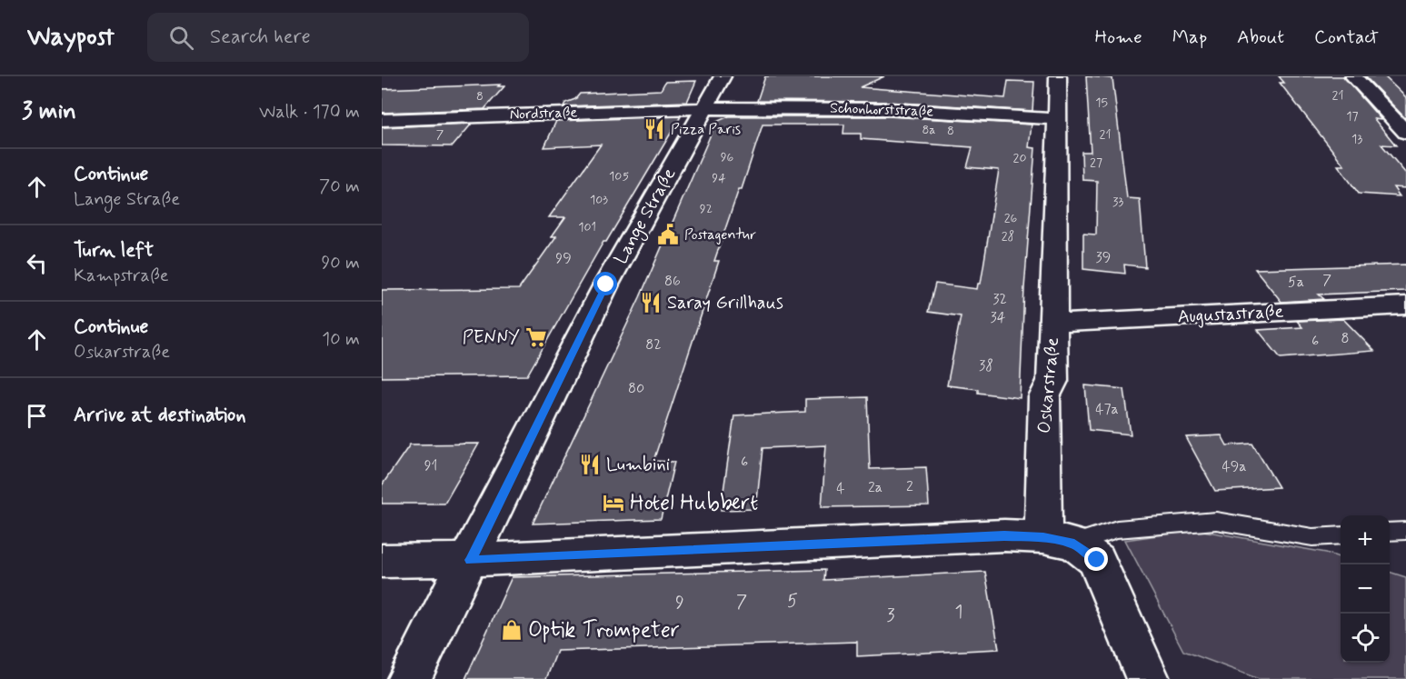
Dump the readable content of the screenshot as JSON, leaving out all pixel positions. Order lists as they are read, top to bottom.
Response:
{
  "streets": {
    "street": [
      "Schonhorststraße",
      "Nordstraße",
      "Lange Straße",
      "Augustastraße",
      "Oskarstraße"
    ]
  },
  "crossings": [
    ["Schonhorststraße", "Nordstraße"],
    ["Schonhorststraße", "Lange Straße"],
    ["Schonhorststraße", "Oskarstraße"],
    ["Nordstraße", "Lange Straße"],
    ["Augustastraße", "Oskarstraße"]
  ],
  "places": {
    "restaurant": ["Pizza Paris", "Saray Grillhaus", "Lumbini"],
    "public building": ["Postagentur"],
    "supermarket": ["PENNY"],
    "hotel": ["Hotel Hubbert"],
    "shop": ["Optik Trompeter"]
  },
  "house_numbers": [
    "21",
    "8",
    "15",
    "17",
    "8a",
    "8",
    "7",
    "21",
    "13",
    "96",
    "20",
    "27",
    "105",
    "94",
    "103",
    "33",
    "92",
    "26",
    "101",
    "28",
    "39",
    "99",
    "7",
    "86",
    "5a",
    "32",
    "34",
    "8",
    "6",
    "82",
    "38",
    "80",
    "47a",
    "6",
    "91",
    "49a",
    "2",
    "2a",
    "4",
    "5",
    "7",
    "9",
    "1",
    "3"
  ],
  "page": {
    "header": "Waypost",
    "search": "Search here",
    "nav": [
      "Home",
      "Map",
      "About",
      "Contact"
    ],
    "heading": ["3 min", "Walk · 170 m"],
    "list": [
      ["Continue", "Lange Straße", "70 m"],
      ["Turn left", "Kampstraße", "90 m"],
      ["Continue", "Oskarstraße", "10 m"],
      "Arrive at destination"
    ],
    "map_buttons": ["+", "−"]
  }
}
